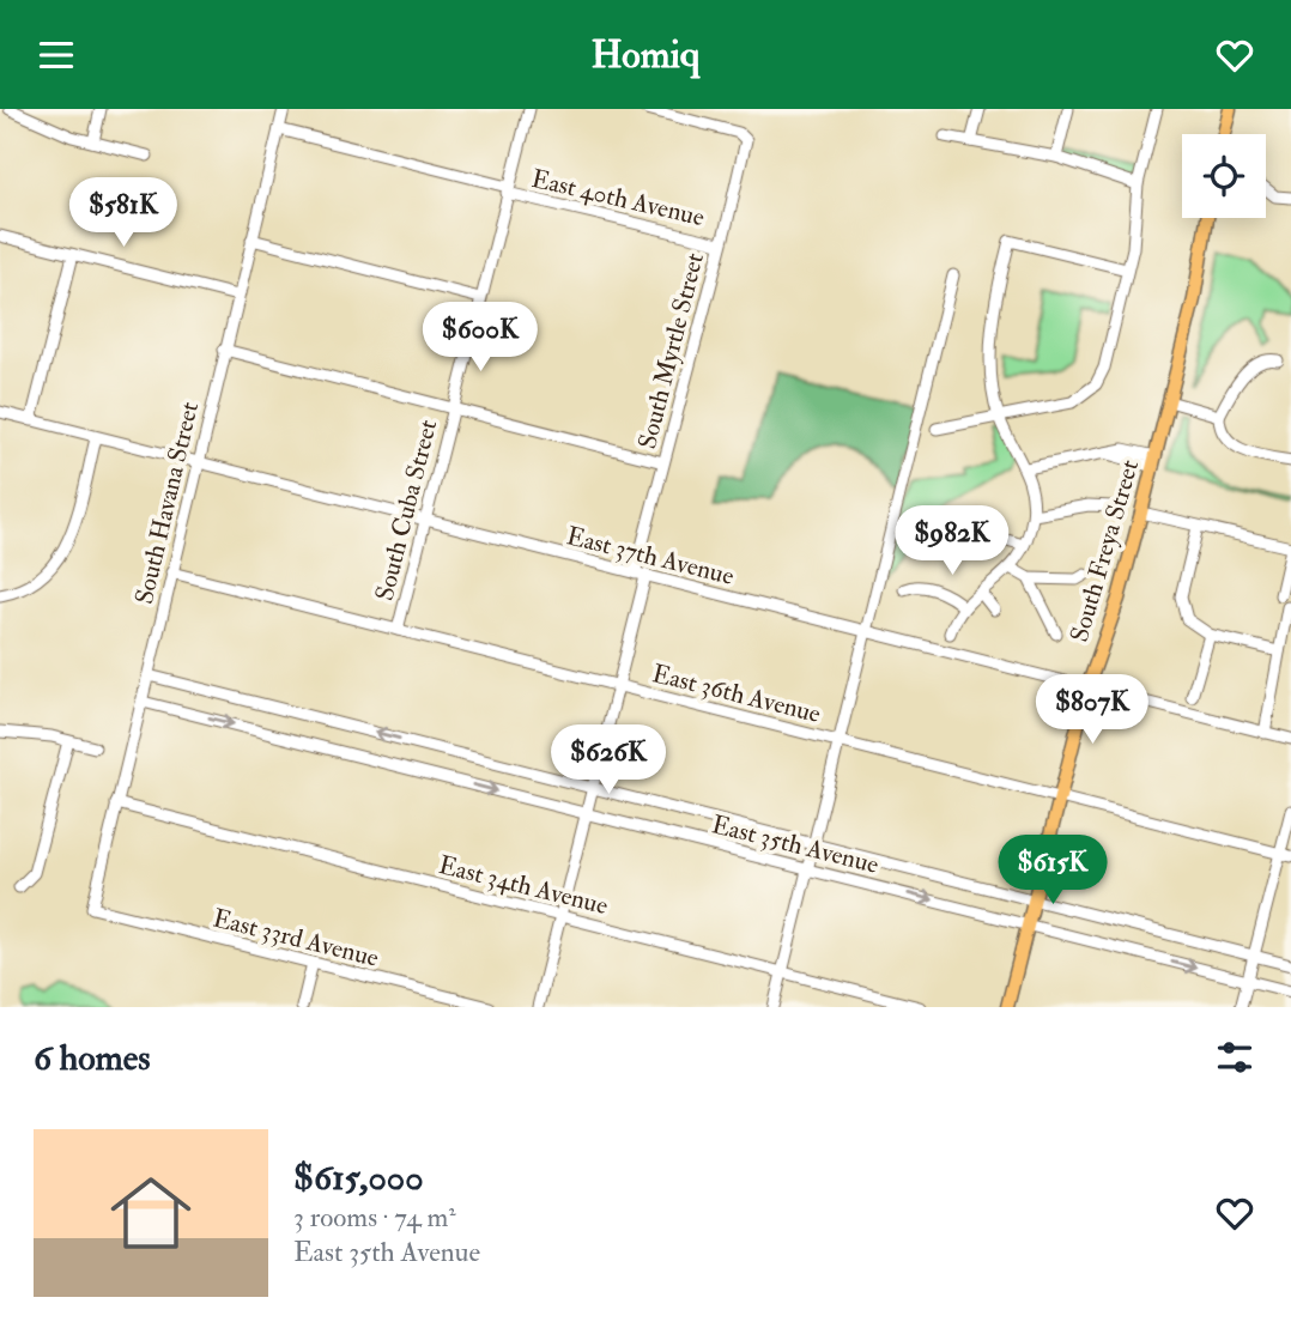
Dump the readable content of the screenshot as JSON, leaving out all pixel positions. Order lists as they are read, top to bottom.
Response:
{
  "streets": {
    "main road": ["South Freya Street"],
    "street": [
      "East 40th Avenue",
      "South Myrtle Street",
      "South Havana Street",
      "South Cuba Street",
      "East 37th Avenue",
      "East 36th Avenue",
      "East 35th Avenue",
      "East 34th Avenue",
      "East 33rd Avenue"
    ]
  },
  "crossings": [
    ["East 40th Avenue", "South Myrtle Street"],
    ["East 40th Avenue", "South Havana Street"],
    ["East 40th Avenue", "South Cuba Street"],
    ["South Myrtle Street", "East 37th Avenue"],
    ["South Myrtle Street", "East 36th Avenue"],
    ["South Myrtle Street", "East 35th Avenue"],
    ["South Myrtle Street", "East 34th Avenue"],
    ["South Havana Street", "East 37th Avenue"],
    ["South Havana Street", "East 36th Avenue"],
    ["South Havana Street", "East 35th Avenue"],
    ["South Havana Street", "East 34th Avenue"],
    ["South Havana Street", "East 33rd Avenue"],
    ["South Cuba Street", "East 37th Avenue"],
    ["South Cuba Street", "East 36th Avenue"],
    ["South Freya Street", "East 37th Avenue"],
    ["South Freya Street", "East 36th Avenue"],
    ["South Freya Street", "East 35th Avenue"]
  ],
  "page": {
    "header": "Homiq",
    "price": [
      "$581K",
      "$600K",
      "$982K",
      "$807K",
      "$626K",
      "$615K"
    ],
    "heading": "6 homes",
    "list": [
      {
        "name": "$615,000",
        "note": "3 rooms · 74 m² · East 35th Avenue"
      }
    ]
  }
}
